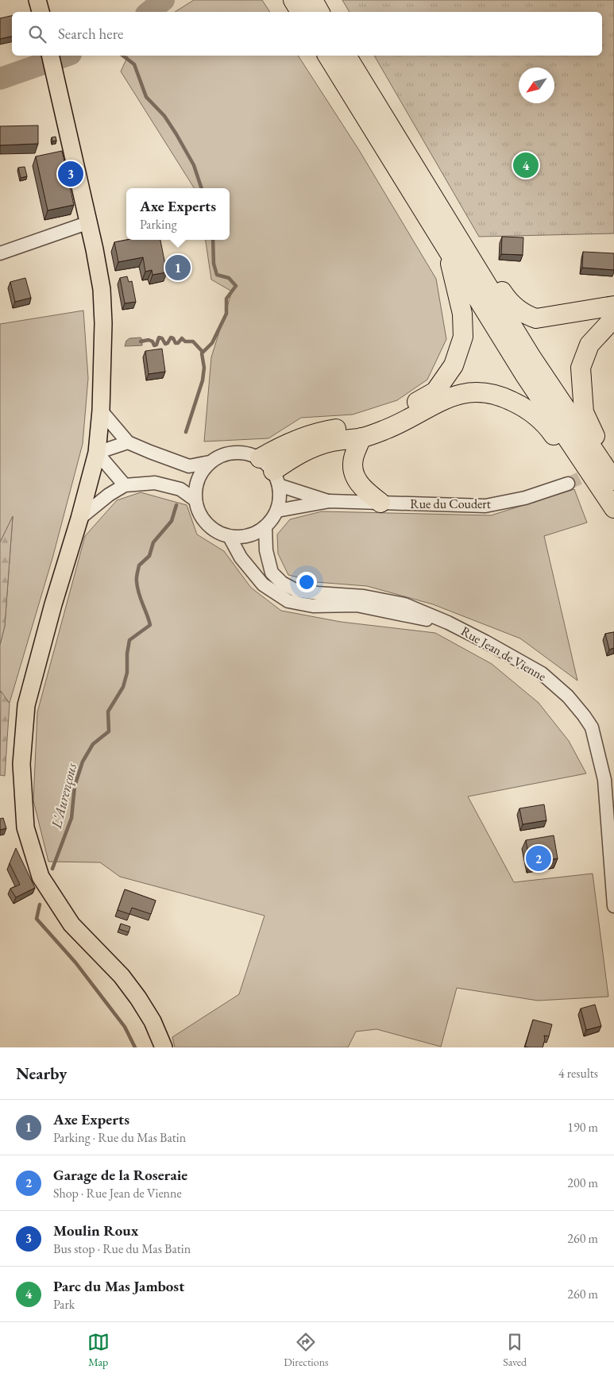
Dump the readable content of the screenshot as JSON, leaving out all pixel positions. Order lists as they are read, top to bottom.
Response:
{
  "streets": {
    "street": ["Rue du Coudert", "Rue Jean de Vienne"]
  },
  "crossings": [
    ["Rue du Coudert", "Rue Jean de Vienne"]
  ],
  "water": ["L'Aurençous"],
  "north": "bottom left",
  "page": {
    "search": "Search here",
    "pins": [
      "4",
      "3",
      "1",
      "2"
    ],
    "popup": ["Axe Experts", "Parking"],
    "heading": ["Nearby", "4 results"],
    "list": [
      {
        "mark": "1",
        "name": "Axe Experts",
        "note": "Parking · Rue du Mas Batin",
        "value": "190 m"
      },
      {
        "mark": "2",
        "name": "Garage de la Roseraie",
        "note": "Shop · Rue Jean de Vienne",
        "value": "200 m"
      },
      {
        "mark": "3",
        "name": "Moulin Roux",
        "note": "Bus stop · Rue du Mas Batin",
        "value": "260 m"
      },
      {
        "mark": "4",
        "name": "Parc du Mas Jambost",
        "note": "Park",
        "value": "260 m"
      }
    ],
    "nav": ["Map", "Directions", "Saved"]
  }
}
